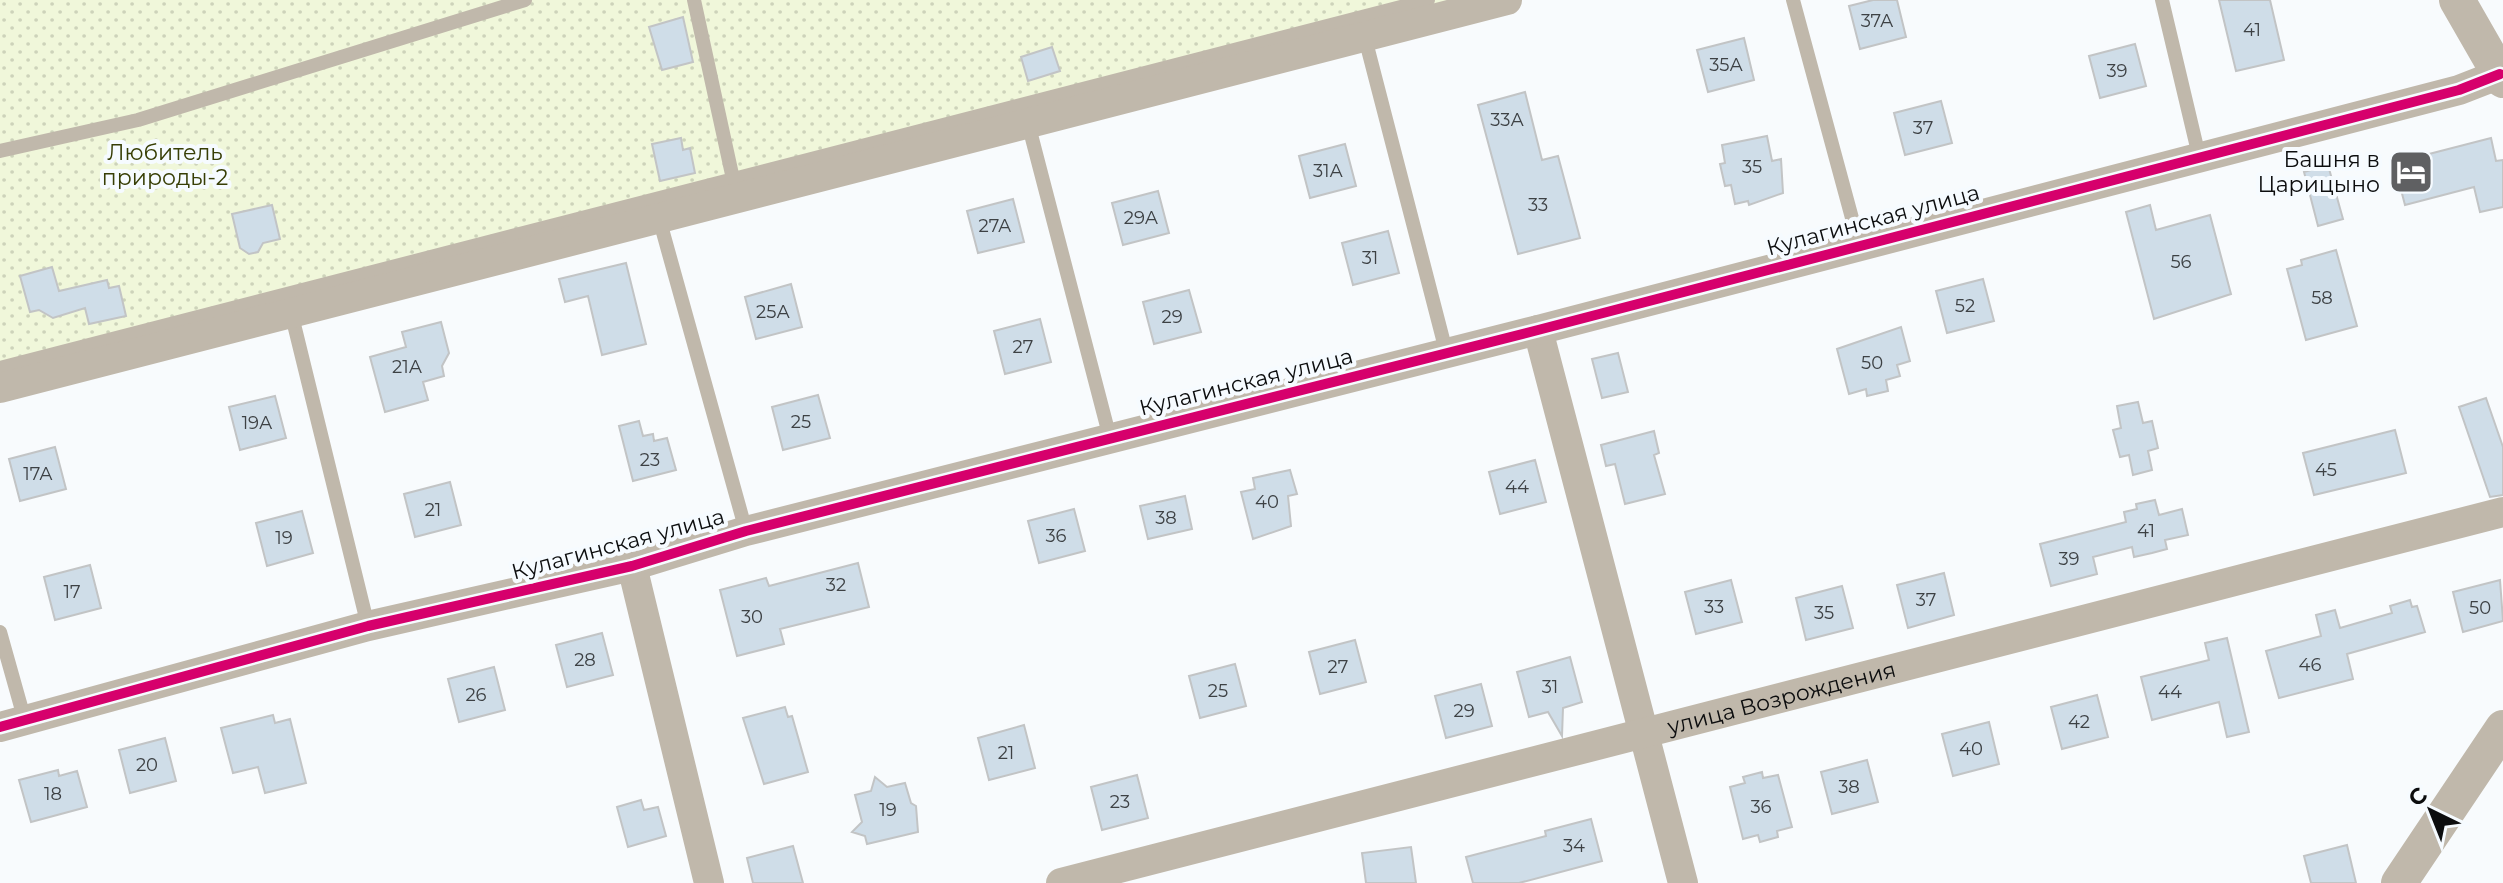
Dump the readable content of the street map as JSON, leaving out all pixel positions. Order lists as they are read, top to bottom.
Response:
{
  "streets": {
    "street": ["Кулагинская улица", "улица Возрождения"]
  },
  "parks": ["Любитель природы-2"],
  "places": {
    "hotel": ["Башня в Царицыно"]
  },
  "house_numbers": [
    "37А",
    "41",
    "35А",
    "39",
    "33А",
    "37",
    "35",
    "31А",
    "33",
    "29А",
    "27А",
    "31",
    "56",
    "58",
    "52",
    "25А",
    "29",
    "27",
    "50",
    "21А",
    "25",
    "19А",
    "23",
    "45",
    "17А",
    "44",
    "40",
    "21",
    "38",
    "41",
    "36",
    "19",
    "39",
    "32",
    "17",
    "37",
    "33",
    "50",
    "35",
    "30",
    "28",
    "46",
    "27",
    "31",
    "25",
    "44",
    "26",
    "29",
    "42",
    "40",
    "21",
    "20",
    "38",
    "18",
    "23",
    "36",
    "19",
    "34"
  ],
  "north": "top left"
}
